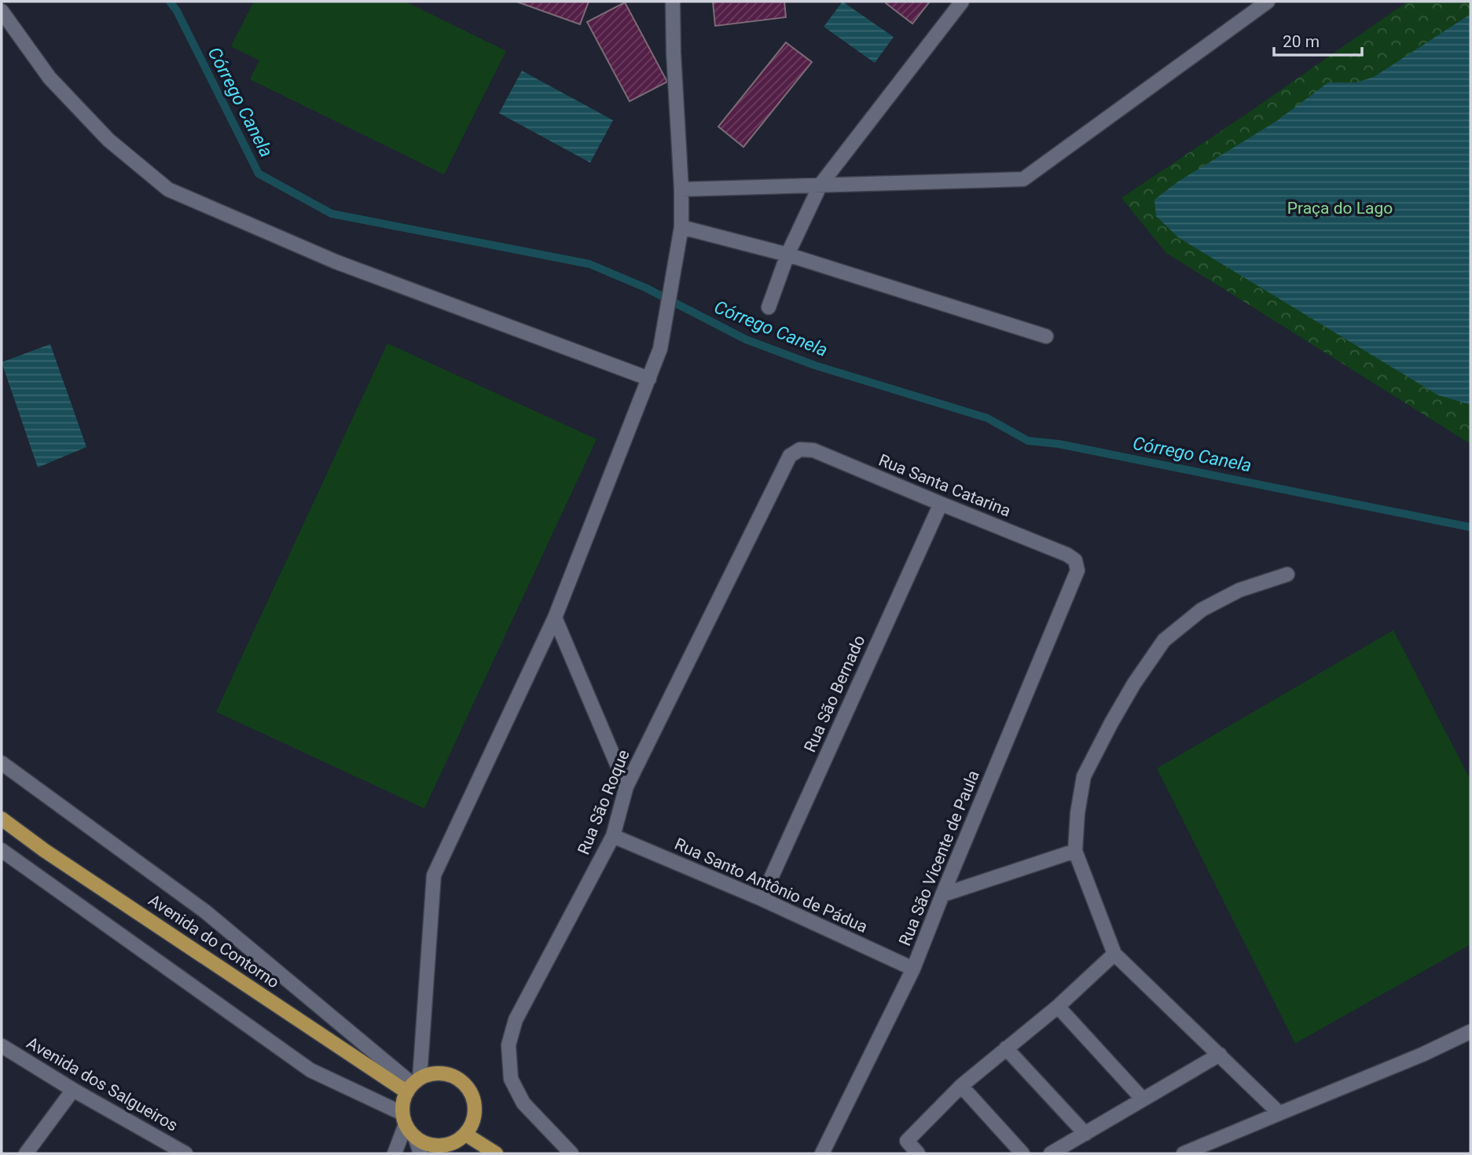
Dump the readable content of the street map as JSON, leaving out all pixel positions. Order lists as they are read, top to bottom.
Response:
{
  "streets": {
    "main road": ["Avenida do Contorno"],
    "street": [
      "Rua Santa Catarina",
      "Rua São Bernado",
      "Rua São Roque",
      "Rua São Vicente de Paula",
      "Rua Santo Antônio de Pádua",
      "Avenida dos Salgueiros"
    ]
  },
  "crossings": [
    ["Rua Santa Catarina", "Rua São Bernado"],
    ["Rua Santa Catarina", "Rua São Roque"],
    ["Rua Santa Catarina", "Rua São Vicente de Paula"],
    ["Rua São Bernado", "Rua Santo Antônio de Pádua"],
    ["Rua São Roque", "Rua Santo Antônio de Pádua"],
    ["Rua São Vicente de Paula", "Rua Santo Antônio de Pádua"]
  ],
  "water": ["Córrego Canela"],
  "parks": ["Praça do Lago"],
  "scale_bar": "20 m"
}
